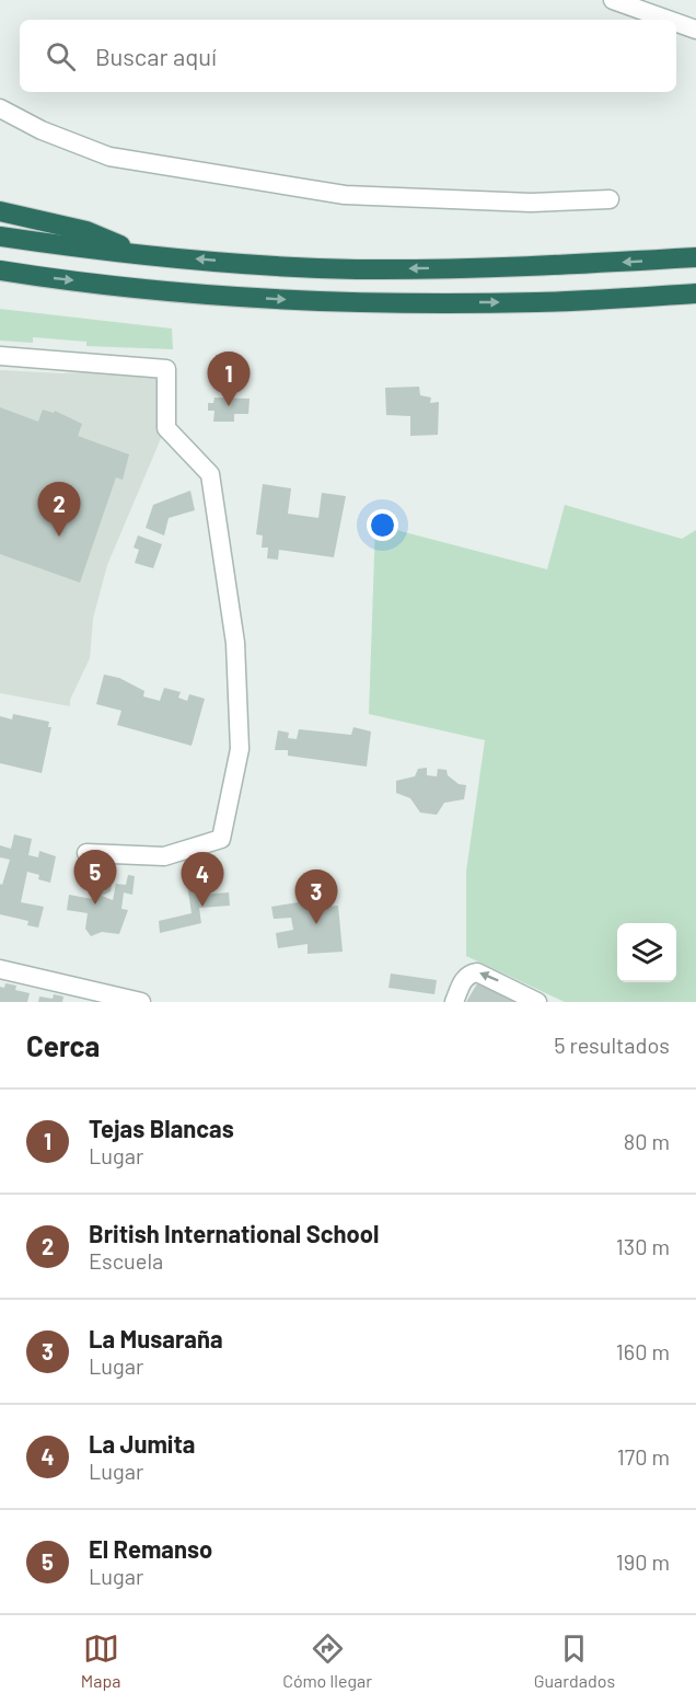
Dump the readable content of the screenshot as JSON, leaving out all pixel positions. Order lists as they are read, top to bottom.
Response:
{
  "page": {
    "search": "Buscar aquí",
    "pins": [
      "1",
      "2",
      "5",
      "4",
      "3"
    ],
    "heading": ["Cerca", "5 resultados"],
    "list": [
      {
        "mark": "1",
        "name": "Tejas Blancas",
        "note": "Lugar",
        "value": "80 m"
      },
      {
        "mark": "2",
        "name": "British International School",
        "note": "Escuela",
        "value": "130 m"
      },
      {
        "mark": "3",
        "name": "La Musaraña",
        "note": "Lugar",
        "value": "160 m"
      },
      {
        "mark": "4",
        "name": "La Jumita",
        "note": "Lugar",
        "value": "170 m"
      },
      {
        "mark": "5",
        "name": "El Remanso",
        "note": "Lugar",
        "value": "190 m"
      }
    ],
    "nav": ["Mapa", "Cómo llegar", "Guardados"]
  }
}
